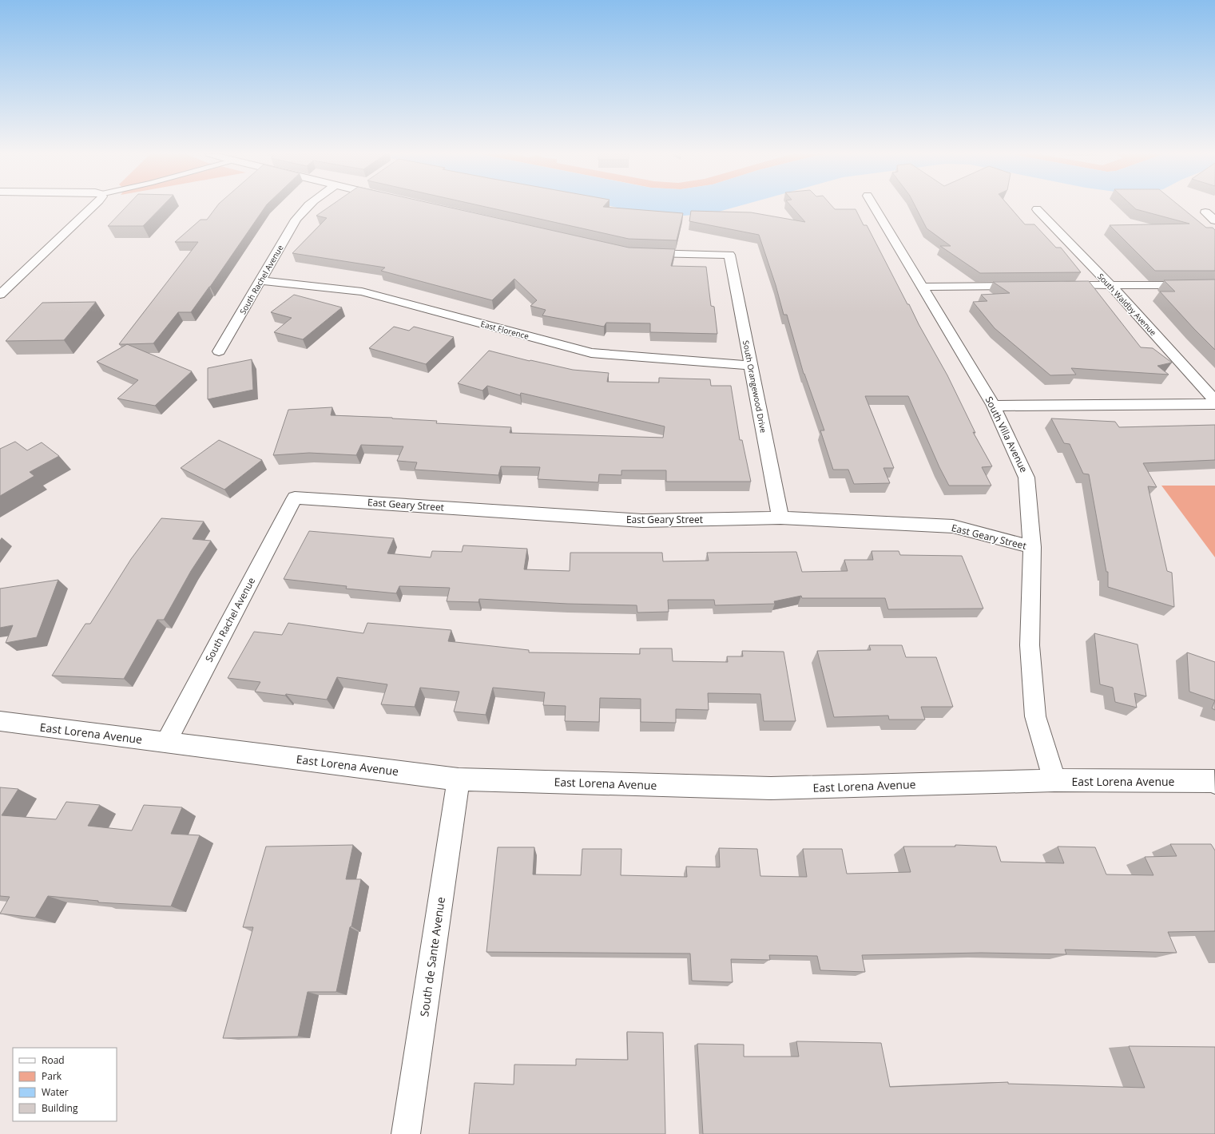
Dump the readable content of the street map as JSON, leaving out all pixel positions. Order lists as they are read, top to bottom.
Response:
{
  "streets": {
    "street": [
      "South Rachel Avenue",
      "South Waldby Avenue",
      "East Florence",
      "South Orangewood Drive",
      "South Villa Avenue",
      "East Geary Street",
      "East Lorena Avenue",
      "South de Sante Avenue"
    ]
  },
  "crossings": [
    ["South Rachel Avenue", "East Florence"],
    ["South Rachel Avenue", "East Geary Street"],
    ["South Rachel Avenue", "East Lorena Avenue"],
    ["East Florence", "South Orangewood Drive"],
    ["South Orangewood Drive", "East Geary Street"],
    ["South Villa Avenue", "East Geary Street"],
    ["South Villa Avenue", "East Lorena Avenue"],
    ["East Lorena Avenue", "South de Sante Avenue"]
  ],
  "legend": [
    "Road",
    "Park",
    "Water",
    "Building"
  ]
}
